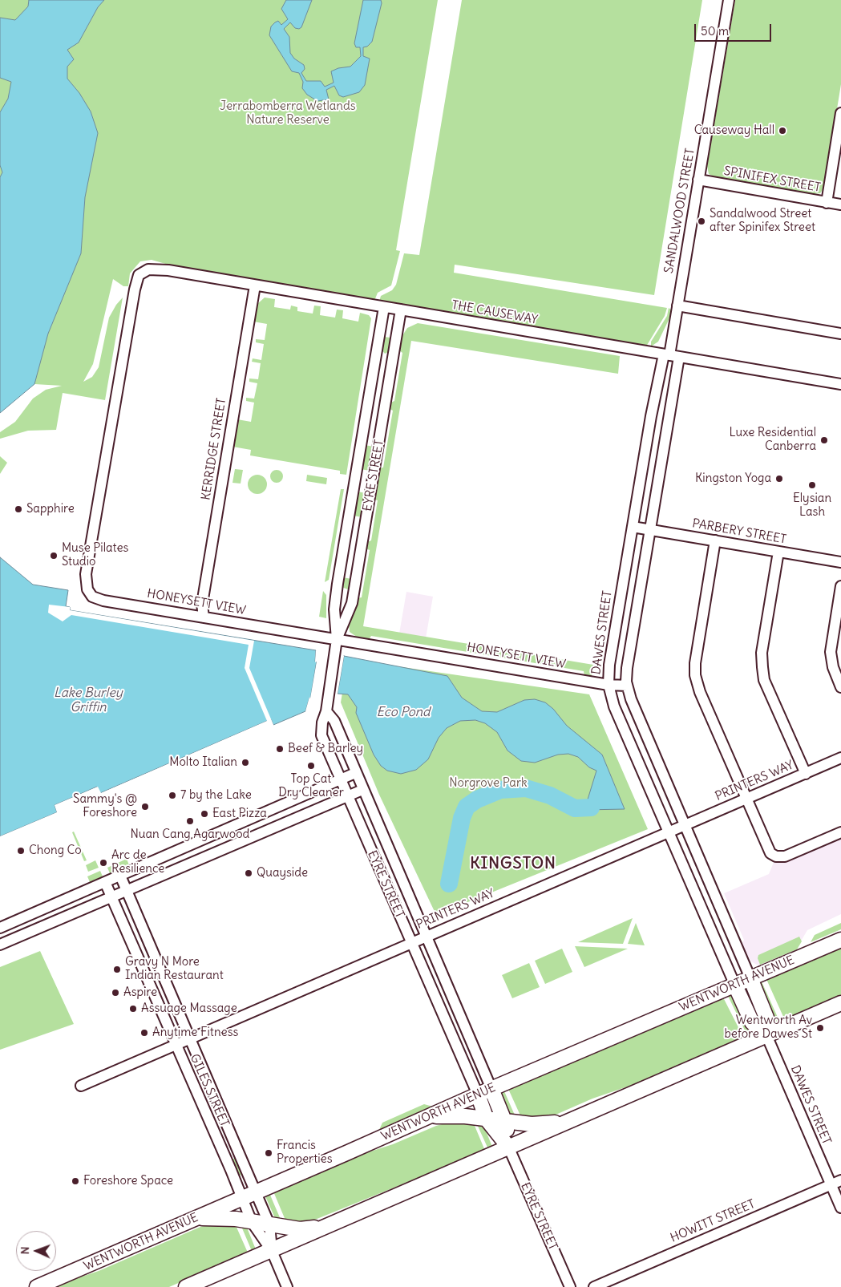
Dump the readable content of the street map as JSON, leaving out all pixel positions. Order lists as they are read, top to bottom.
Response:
{
  "streets": {
    "main road": ["EYRE STREET", "WENTWORTH AVENUE"],
    "street": [
      "SPINIFEX STREET",
      "SANDALWOOD STREET",
      "THE CAUSEWAY",
      "KERRIDGE STREET",
      "PARBERY STREET",
      "HONEYSETT VIEW",
      "DAWES STREET",
      "PRINTERS WAY",
      "GILES STREET",
      "HOWITT STREET"
    ]
  },
  "crossings": [
    ["SPINIFEX STREET", "SANDALWOOD STREET"],
    ["SANDALWOOD STREET", "THE CAUSEWAY"],
    ["SANDALWOOD STREET", "DAWES STREET"],
    ["THE CAUSEWAY", "KERRIDGE STREET"],
    ["THE CAUSEWAY", "EYRE STREET"],
    ["THE CAUSEWAY", "HONEYSETT VIEW"],
    ["THE CAUSEWAY", "DAWES STREET"],
    ["KERRIDGE STREET", "HONEYSETT VIEW"],
    ["EYRE STREET", "HONEYSETT VIEW"],
    ["EYRE STREET", "PRINTERS WAY"],
    ["EYRE STREET", "WENTWORTH AVENUE"],
    ["PARBERY STREET", "DAWES STREET"],
    ["HONEYSETT VIEW", "DAWES STREET"],
    ["DAWES STREET", "PRINTERS WAY"],
    ["DAWES STREET", "WENTWORTH AVENUE"],
    ["DAWES STREET", "HOWITT STREET"],
    ["PRINTERS WAY", "GILES STREET"],
    ["WENTWORTH AVENUE", "GILES STREET"]
  ],
  "districts": ["KINGSTON"],
  "water": ["Lake Burley Griffin", "Eco Pond"],
  "parks": ["Jerrabomberra Wetlands Nature Reserve", "Norgrove Park"],
  "places": [
    "Causeway Hall",
    "Sandalwood Street after Spinifex Street",
    "Luxe Residential Canberra",
    "Kingston Yoga",
    "Elysian Lash",
    "Sapphire",
    "Muse Pilates Studio",
    "Beef & Barley",
    "Molto Italian",
    "Top Cat Dry Cleaner",
    "7 by the Lake",
    "Sammy's @ Foreshore",
    "East Pizza",
    "Nuan Cang Agarwood",
    "Chong Co",
    "Arc de Resilience",
    "Quayside",
    "Gravy N More Indian Restaurant",
    "Aspire",
    "Assuage Massage",
    "Wentworth Av before Dawes St",
    "Anytime Fitness",
    "Francis Properties",
    "Foreshore Space"
  ],
  "scale_bar": "50 m",
  "north": "left"
}
